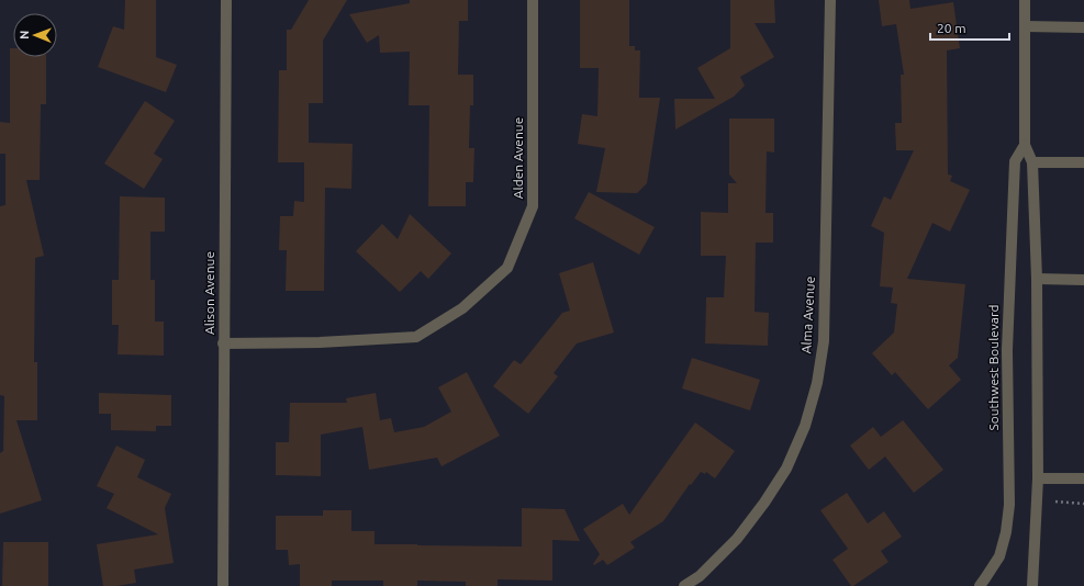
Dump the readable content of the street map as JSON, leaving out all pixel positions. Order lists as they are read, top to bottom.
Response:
{
  "streets": {
    "street": [
      "Alden Avenue",
      "Alison Avenue",
      "Alma Avenue",
      "Southwest Boulevard"
    ]
  },
  "crossings": [
    ["Alden Avenue", "Alison Avenue"]
  ],
  "scale_bar": "20 m",
  "north": "left"
}
